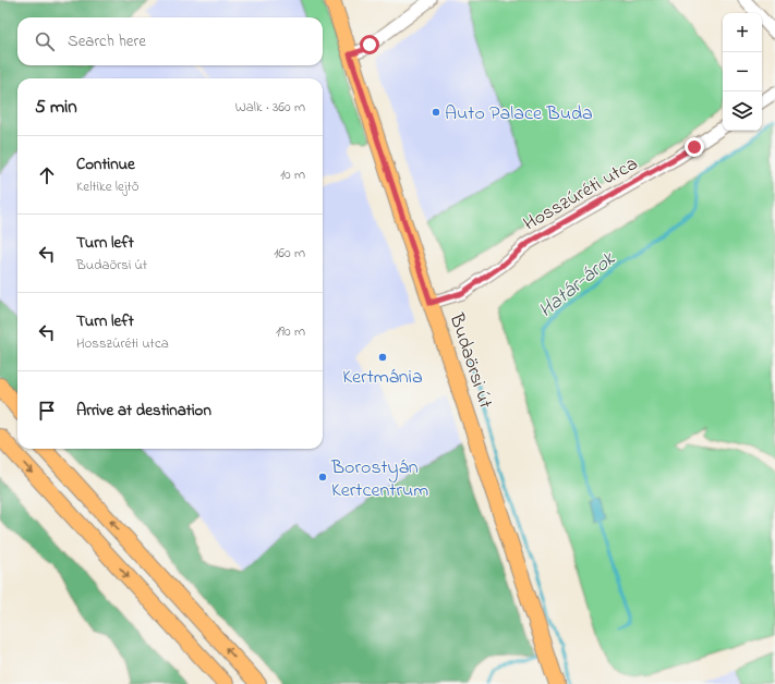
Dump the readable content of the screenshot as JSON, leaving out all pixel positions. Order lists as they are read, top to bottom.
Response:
{
  "streets": {
    "main road": ["Budaörsi út"],
    "street": ["Hosszúréti utca"]
  },
  "crossings": [
    ["Hosszúréti utca", "Budaörsi út"]
  ],
  "water": ["Határ-árok"],
  "places": ["Auto Palace Buda", "Kertmánia", "Borostyán Kertcentrum"],
  "page": {
    "map_buttons": ["+", "−"],
    "search": "Search here",
    "heading": ["5 min", "Walk · 360 m"],
    "list": [
      ["Continue", "Keltike lejtő", "10 m"],
      ["Turn left", "Budaörsi út", "160 m"],
      ["Turn left", "Hosszúréti utca", "190 m"],
      "Arrive at destination"
    ]
  }
}
